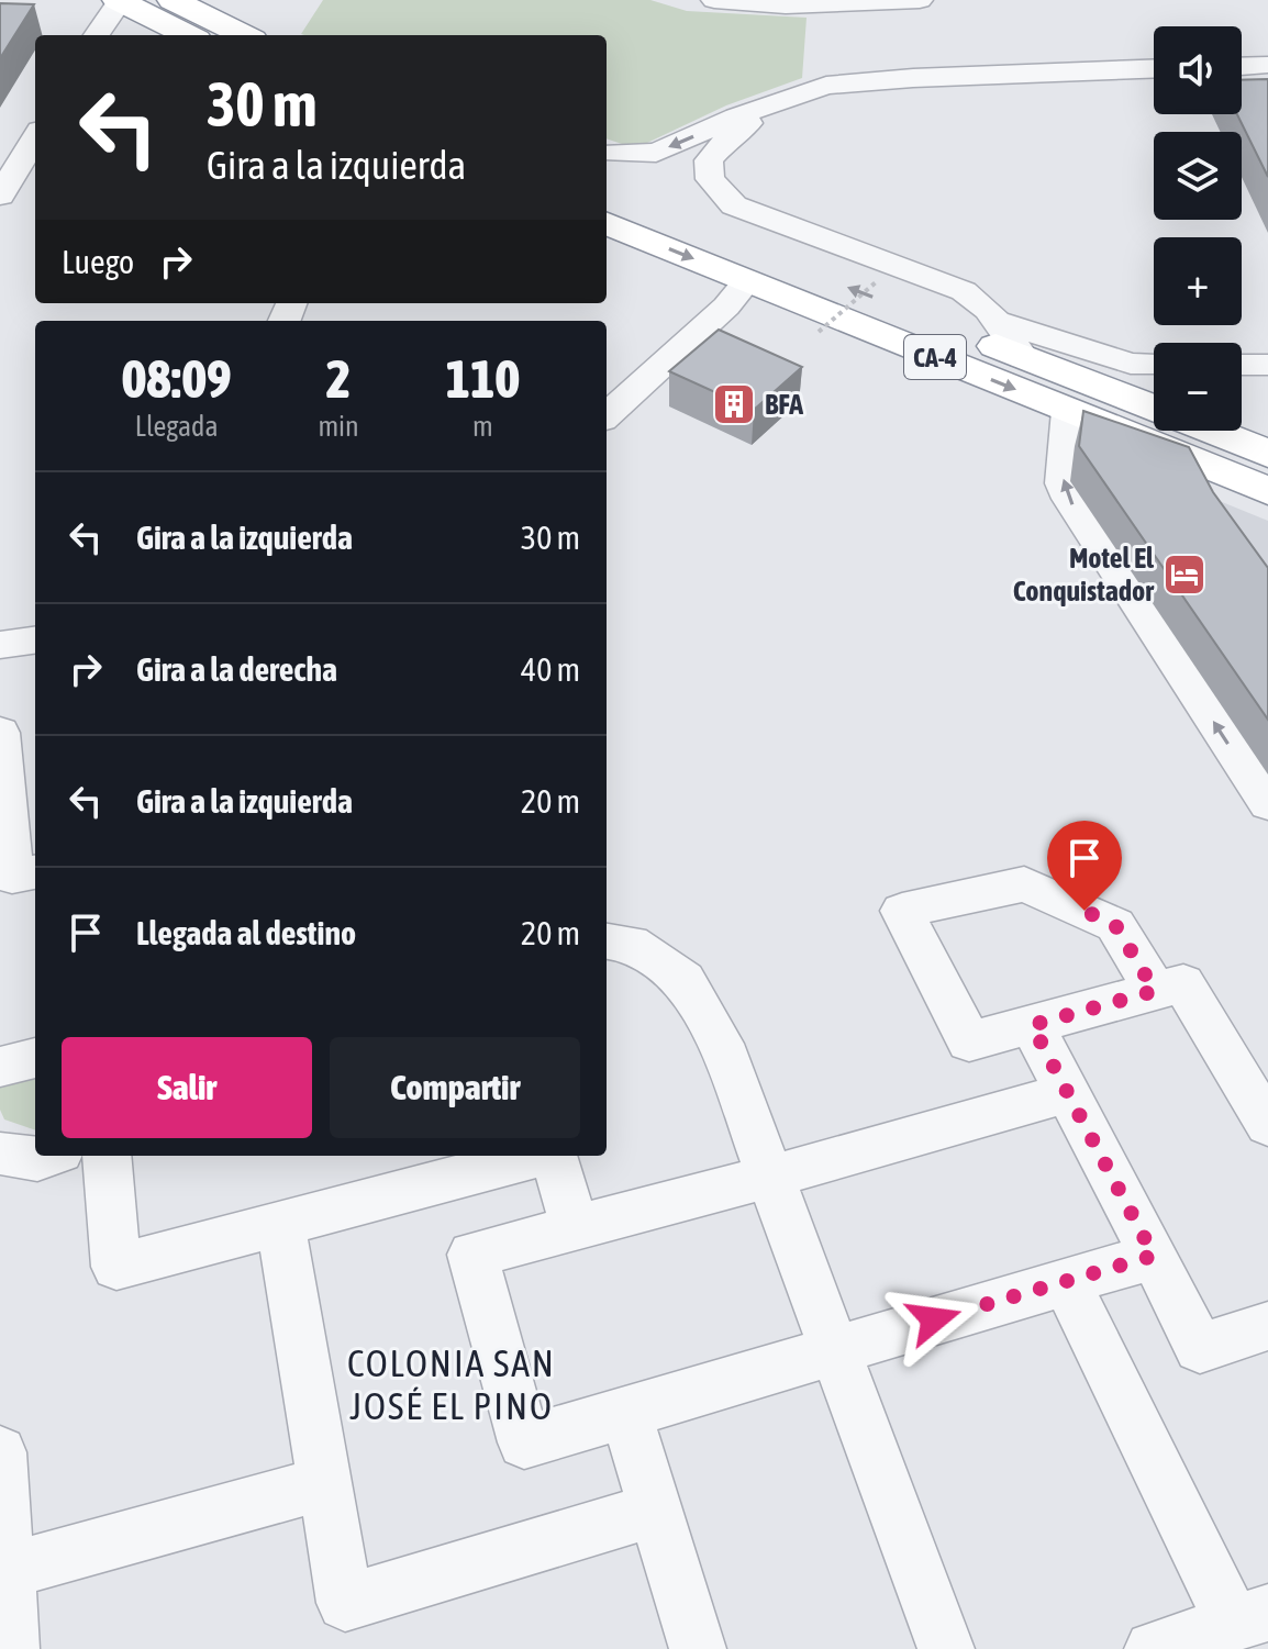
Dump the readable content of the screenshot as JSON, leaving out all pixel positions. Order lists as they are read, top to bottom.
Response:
{
  "streets": {
    "highway": ["CA-4"]
  },
  "districts": ["COLONIA SAN JOSÉ EL PINO"],
  "places": {
    "building": ["BFA"],
    "hotel": ["Motel El Conquistador"]
  },
  "page": {
    "map_buttons": ["+", "−"],
    "turn": ["30 m", "Gira a la izquierda"],
    "then": "Luego",
    "eta": [
      "08:09",
      "Llegada",
      "2",
      "min",
      "110",
      "m"
    ],
    "list": [
      {
        "name": "Gira a la izquierda",
        "value": "30 m"
      },
      {
        "name": "Gira a la derecha",
        "value": "40 m"
      },
      {
        "name": "Gira a la izquierda",
        "value": "20 m"
      },
      {
        "name": "Llegada al destino",
        "value": "20 m"
      }
    ],
    "buttons": ["Salir", "Compartir"]
  }
}
